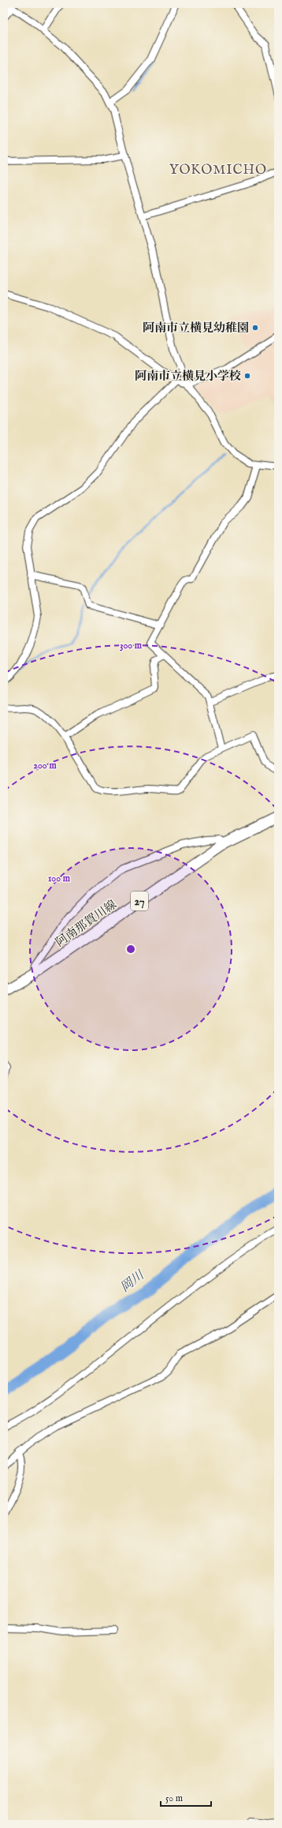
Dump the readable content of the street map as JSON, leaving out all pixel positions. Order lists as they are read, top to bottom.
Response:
{
  "streets": {
    "main road": ["27", "阿南那賀川線"]
  },
  "districts": ["YOKOMICHO"],
  "water": ["岡川"],
  "places": ["阿南市立横見幼稚園", "阿南市立横見小学校"],
  "scale_bar": "50 m",
  "rings": ["300 m", "200 m", "100 m"]
}
